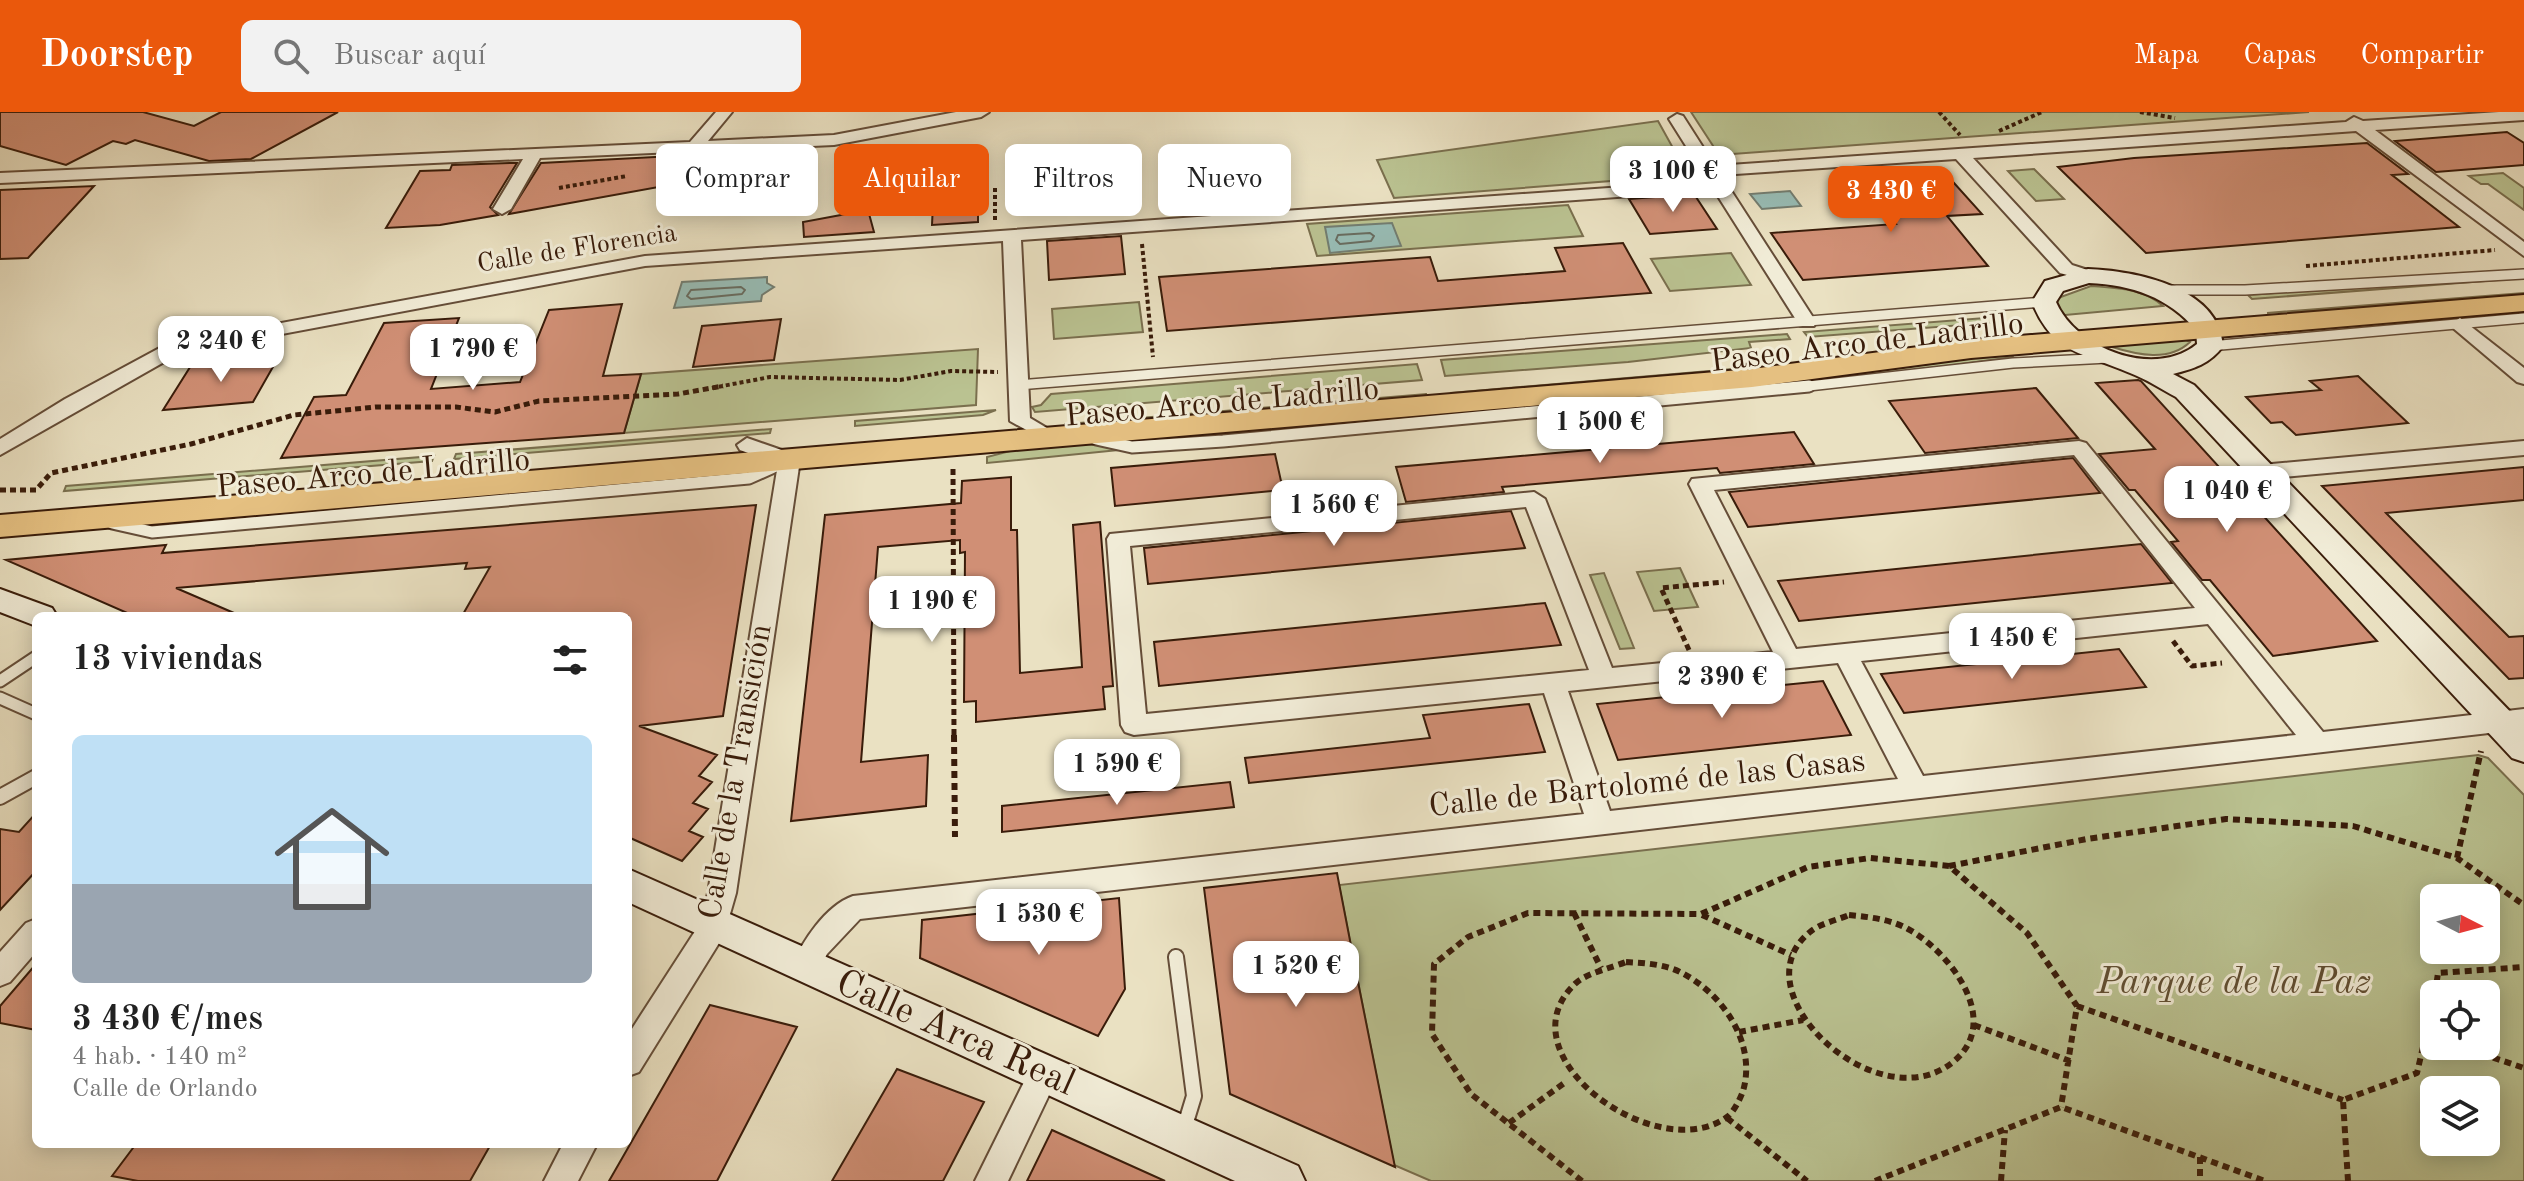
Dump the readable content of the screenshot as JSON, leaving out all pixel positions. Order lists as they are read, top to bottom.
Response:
{
  "streets": {
    "main road": ["Paseo Arco de Ladrillo"],
    "street": [
      "Calle de Florencia",
      "Calle de la Transición",
      "Calle de Bartolomé de las Casas",
      "Calle Arca Real"
    ]
  },
  "crossings": [
    ["Paseo Arco de Ladrillo", "Calle de la Transición"],
    ["Calle de la Transición", "Calle Arca Real"],
    ["Calle de Bartolomé de las Casas", "Calle Arca Real"]
  ],
  "parks": ["Parque de la Paz"],
  "north": "right",
  "page": {
    "header": "Doorstep",
    "search": "Buscar aquí",
    "nav": ["Mapa", "Capas", "Compartir"],
    "chip": [
      "Comprar",
      "Alquilar",
      "Filtros",
      "Nuevo"
    ],
    "price": [
      "3 100 €",
      "3 430 €",
      "2 240 €",
      "1 790 €",
      "1 500 €",
      "1 040 €",
      "1 560 €",
      "1 190 €",
      "1 450 €",
      "2 390 €",
      "1 590 €",
      "1 530 €",
      "1 520 €"
    ],
    "heading": "13 viviendas",
    "list": [
      {
        "name": "3 430 €/mes",
        "note": "4 hab. · 140 m² · Calle de Orlando"
      }
    ]
  }
}
